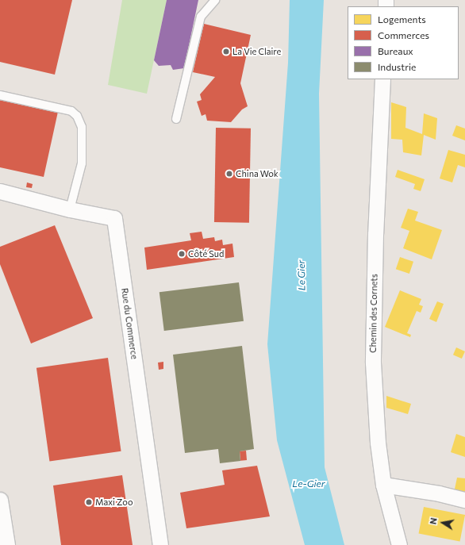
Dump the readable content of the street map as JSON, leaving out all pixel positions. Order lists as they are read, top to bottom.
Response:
{
  "streets": {
    "street": ["Chemin des Cornets", "Rue du Commerce"]
  },
  "water": ["Le Gier", "Le-Gier"],
  "places": [
    "La Vie Claire",
    "China Wok",
    "Côté Sud",
    "Maxi Zoo"
  ],
  "legend": [
    "Logements",
    "Commerces",
    "Bureaux",
    "Industrie"
  ],
  "north": "left"
}
